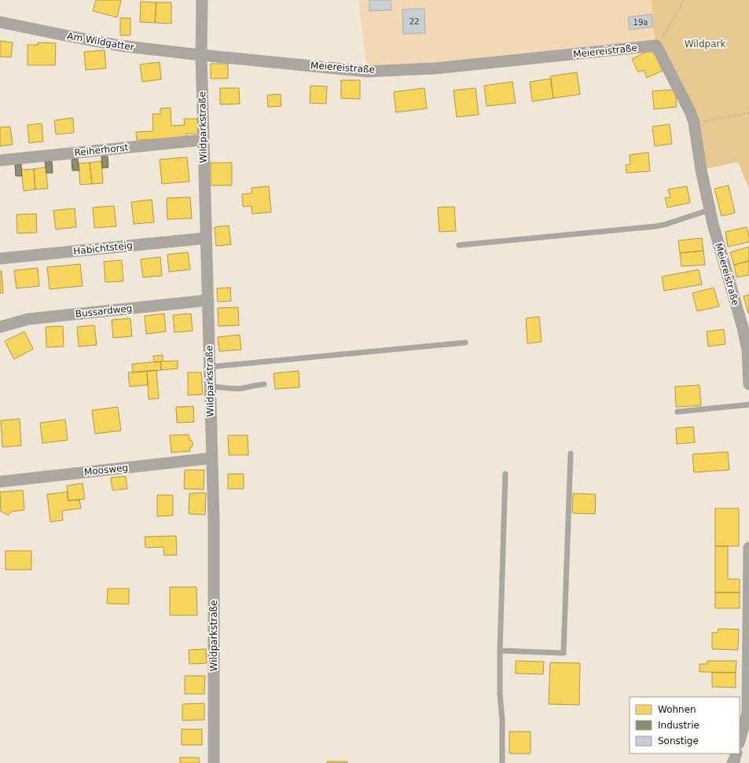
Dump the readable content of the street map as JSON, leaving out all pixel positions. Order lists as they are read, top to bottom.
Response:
{
  "streets": {
    "street": [
      "Am Wildgatter",
      "Meiereistraße",
      "Wildparkstraße",
      "Reiherhorst",
      "Habichtsteig",
      "Bussardweg",
      "Moosweg"
    ]
  },
  "crossings": [
    ["Am Wildgatter", "Meiereistraße"],
    ["Am Wildgatter", "Wildparkstraße"],
    ["Meiereistraße", "Wildparkstraße"],
    ["Wildparkstraße", "Reiherhorst"],
    ["Wildparkstraße", "Habichtsteig"],
    ["Wildparkstraße", "Bussardweg"],
    ["Wildparkstraße", "Moosweg"]
  ],
  "parks": ["Wildpark"],
  "house_numbers": ["22", "19a"],
  "legend": ["Wohnen", "Industrie", "Sonstige"]
}
